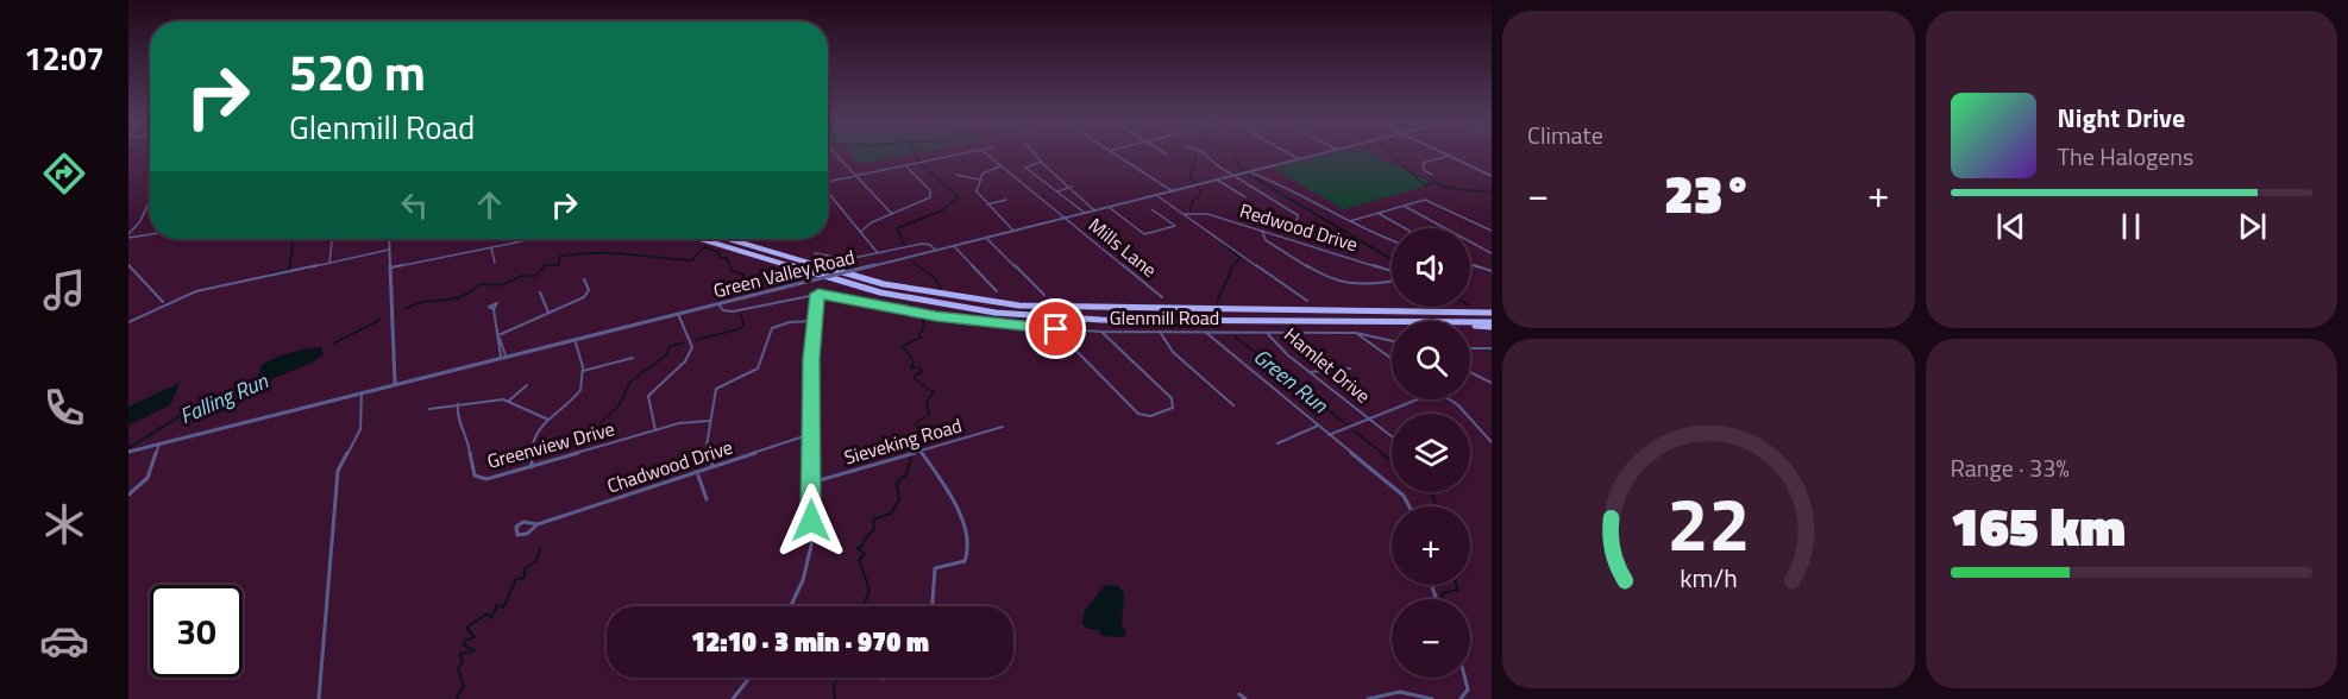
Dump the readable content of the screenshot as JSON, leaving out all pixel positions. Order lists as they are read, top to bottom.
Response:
{
  "streets": {
    "street": [
      "Redwood Drive",
      "Mills Lane",
      "Green Valley Road",
      "Glenmill Road",
      "Hamlet Drive",
      "Sieveking Road",
      "Greenview Drive",
      "Chadwood Drive"
    ]
  },
  "crossings": [
    ["Mills Lane", "Green Valley Road"],
    ["Green Valley Road", "Glenmill Road"],
    ["Glenmill Road", "Hamlet Drive"]
  ],
  "water": ["Green Run", "Falling Run"],
  "page": {
    "tabs": "12:07",
    "tile": [
      "Climate",
      ["Range · 33%", "165 km"]
    ],
    "turn": ["520 m", "Glenmill Road"],
    "song": ["Night Drive", "The Halogens"],
    "heat": ["−", "23°", "+"],
    "map_buttons": ["+", "−"],
    "limit": "30",
    "trip": "12:10 · 3 min · 970 m",
    "gauge": ["22", "km/h"]
  }
}
